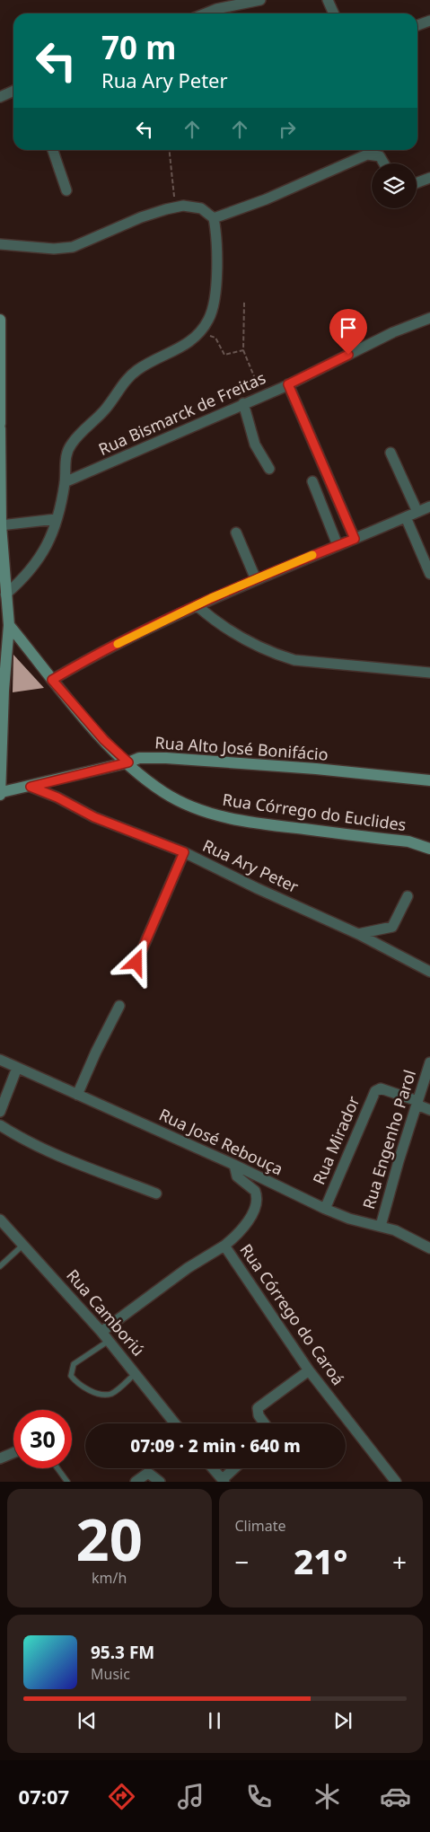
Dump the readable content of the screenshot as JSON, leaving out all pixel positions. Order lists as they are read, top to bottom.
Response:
{
  "streets": {
    "main road": ["Rua Alto José Bonifácio", "Rua Córrego do Euclides"],
    "street": [
      "Rua Bismarck de Freitas",
      "Rua Ary Peter",
      "Rua Engenho Parol",
      "Rua Mirador",
      "Rua José Rebouça",
      "Rua Camboriú",
      "Rua Córrego do Caroá"
    ]
  },
  "crossings": [
    ["Rua Alto José Bonifácio", "Rua Córrego do Euclides"],
    ["Rua Alto José Bonifácio", "Rua Ary Peter"],
    ["Rua Engenho Parol", "Rua Mirador"],
    ["Rua Engenho Parol", "Rua José Rebouça"],
    ["Rua Mirador", "Rua José Rebouça"],
    ["Rua José Rebouça", "Rua Córrego do Caroá"]
  ],
  "page": {
    "turn": ["70 m", "Rua Ary Peter"],
    "limit": "30",
    "trip": "07:09 · 2 min · 640 m",
    "tile": [
      ["20", "km/h"],
      "Climate"
    ],
    "heat": ["−", "21°", "+"],
    "song": ["95.3 FM", "Music"],
    "tabs": "07:07"
  }
}
